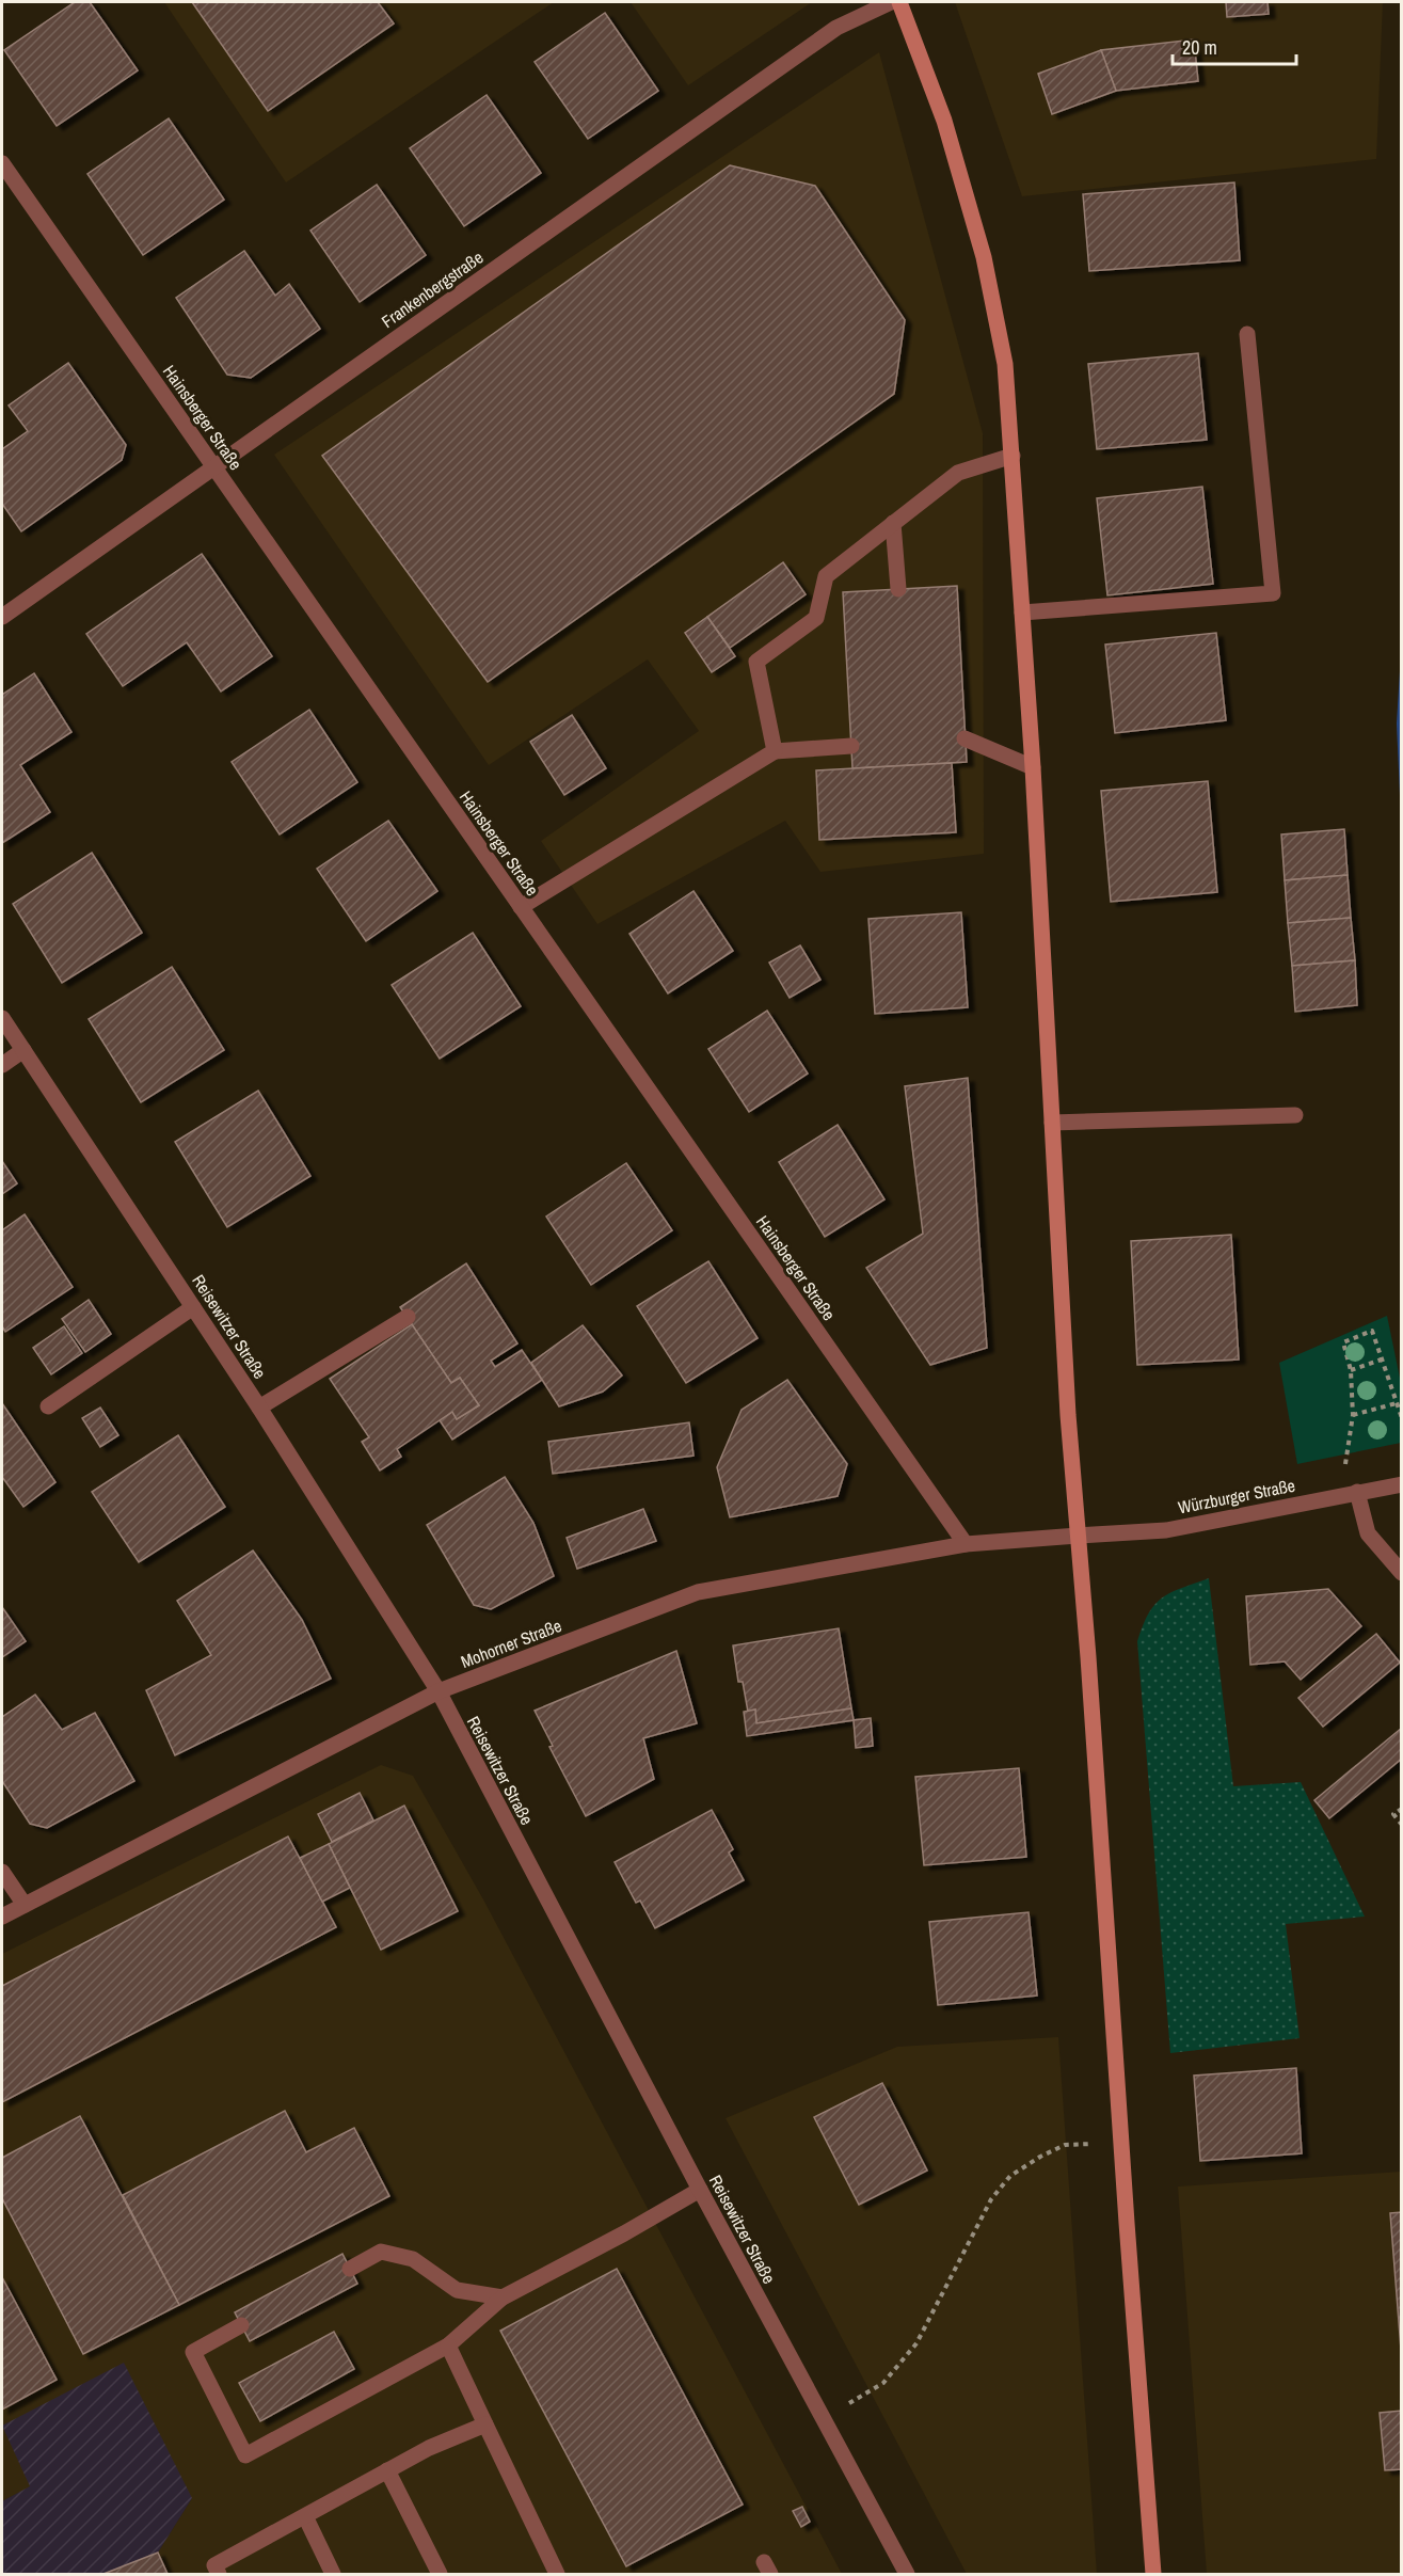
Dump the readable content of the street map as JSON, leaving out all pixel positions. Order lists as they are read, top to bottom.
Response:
{
  "streets": {
    "street": [
      "Frankenbergstraße",
      "Hainsberger Straße",
      "Reisewitzer Straße",
      "Würzburger Straße",
      "Mohorner Straße"
    ]
  },
  "crossings": [
    ["Frankenbergstraße", "Hainsberger Straße"],
    ["Hainsberger Straße", "Mohorner Straße"],
    ["Reisewitzer Straße", "Mohorner Straße"],
    ["Würzburger Straße", "Mohorner Straße"]
  ],
  "scale_bar": "20 m"
}
